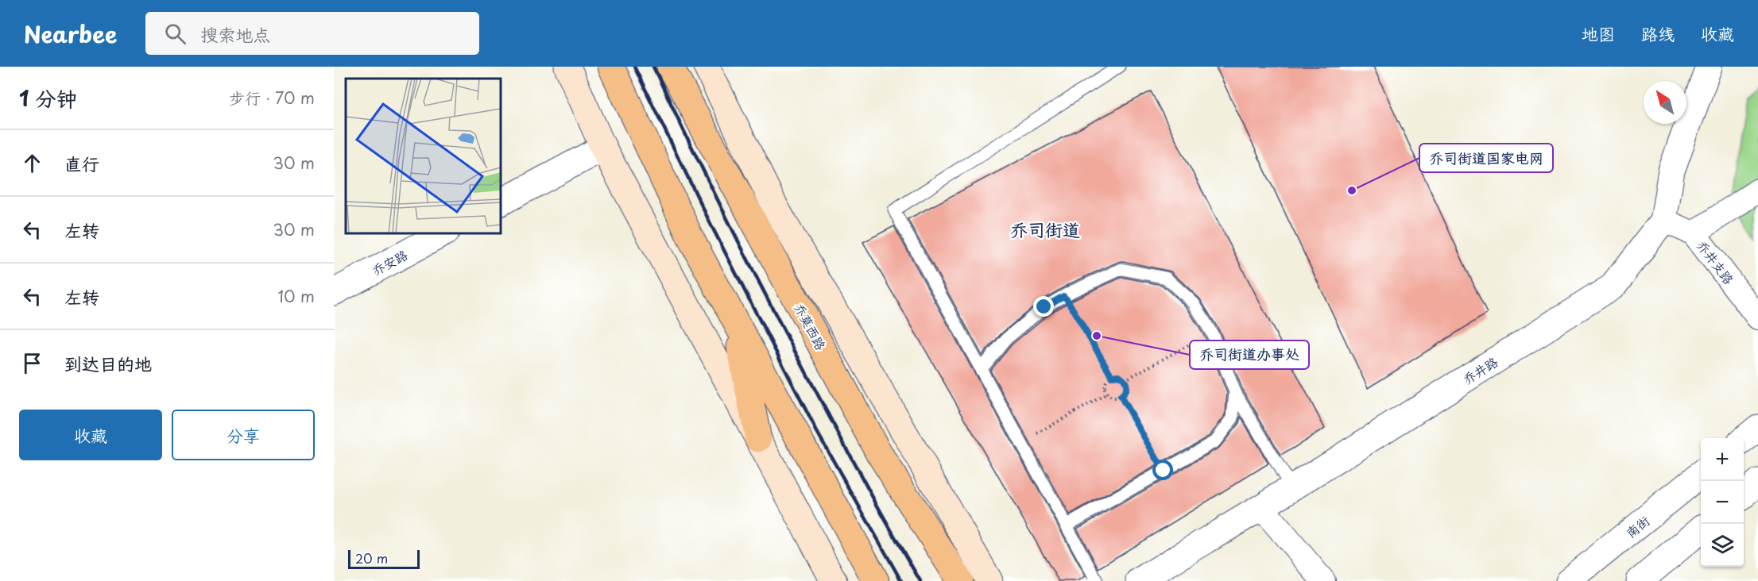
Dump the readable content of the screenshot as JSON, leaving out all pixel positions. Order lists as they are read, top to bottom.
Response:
{
  "streets": {
    "main road": ["乔莫西路"],
    "street": [
      "乔安路",
      "乔井支路",
      "乔井路",
      "南街"
    ]
  },
  "crossings": [
    ["乔井支路", "乔井路"]
  ],
  "districts": ["乔司街道"],
  "places": ["乔司街道国家电网", "乔司街道办事处"],
  "scale_bar": "20 m",
  "north": "top left",
  "page": {
    "header": "Nearbee",
    "search": "搜索地点",
    "nav": ["地图", "路线", "收藏"],
    "heading": ["1 分钟", "步行 · 70 m"],
    "list": [
      ["直行", "30 m"],
      ["左转", "30 m"],
      ["左转", "10 m"],
      "到达目的地"
    ],
    "buttons": ["收藏", "分享"],
    "map_buttons": ["+", "−"],
    "scale": "20 m"
  }
}
